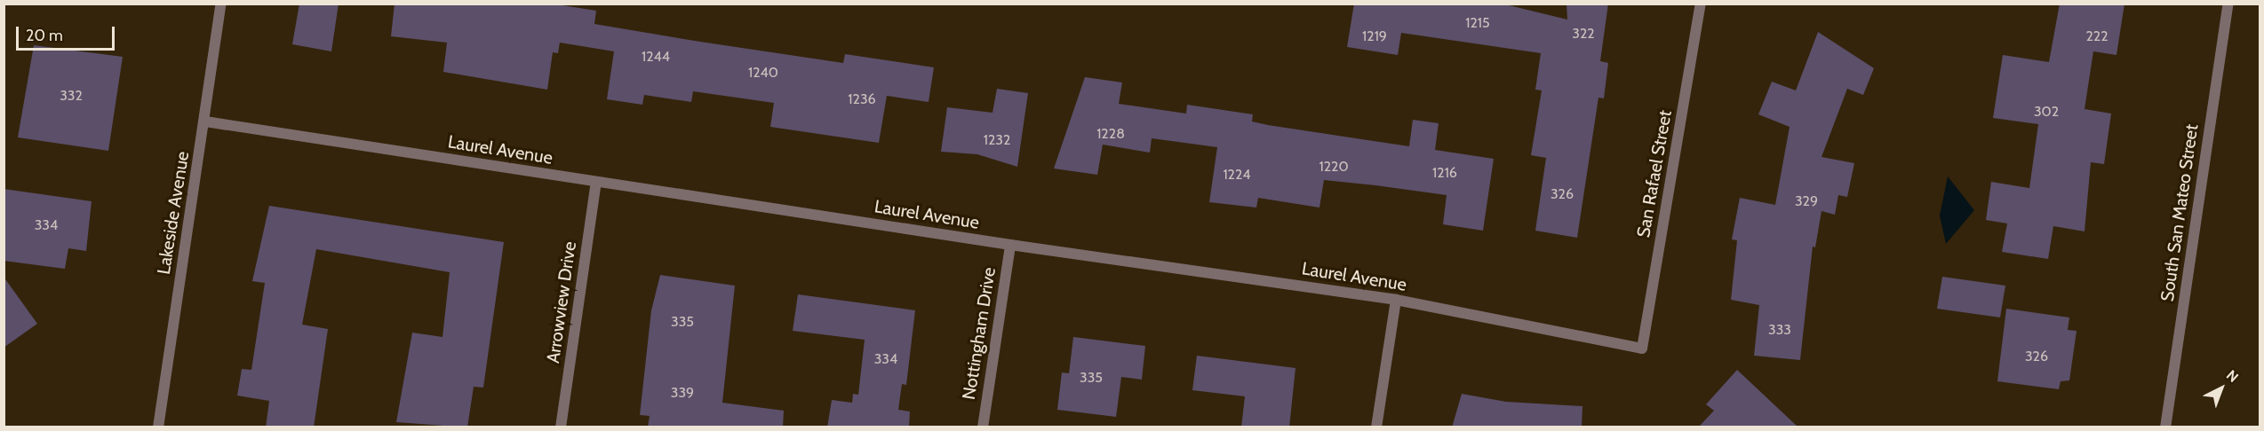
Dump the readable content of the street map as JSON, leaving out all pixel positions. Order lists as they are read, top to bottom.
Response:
{
  "streets": {
    "street": [
      "Laurel Avenue",
      "San Rafael Street",
      "Lakeside Avenue",
      "South San Mateo Street",
      "Arrowview Drive",
      "Nottingham Drive"
    ]
  },
  "crossings": [
    ["Laurel Avenue", "San Rafael Street"],
    ["Laurel Avenue", "Lakeside Avenue"],
    ["Laurel Avenue", "Arrowview Drive"],
    ["Laurel Avenue", "Nottingham Drive"]
  ],
  "house_numbers": [
    "1215",
    "322",
    "1219",
    "222",
    "1244",
    "1240",
    "332",
    "1236",
    "302",
    "1228",
    "1232",
    "1220",
    "1216",
    "1224",
    "326",
    "329",
    "334",
    "335",
    "333",
    "326",
    "334",
    "335",
    "339"
  ],
  "scale_bar": "20 m",
  "north": "top right"
}
